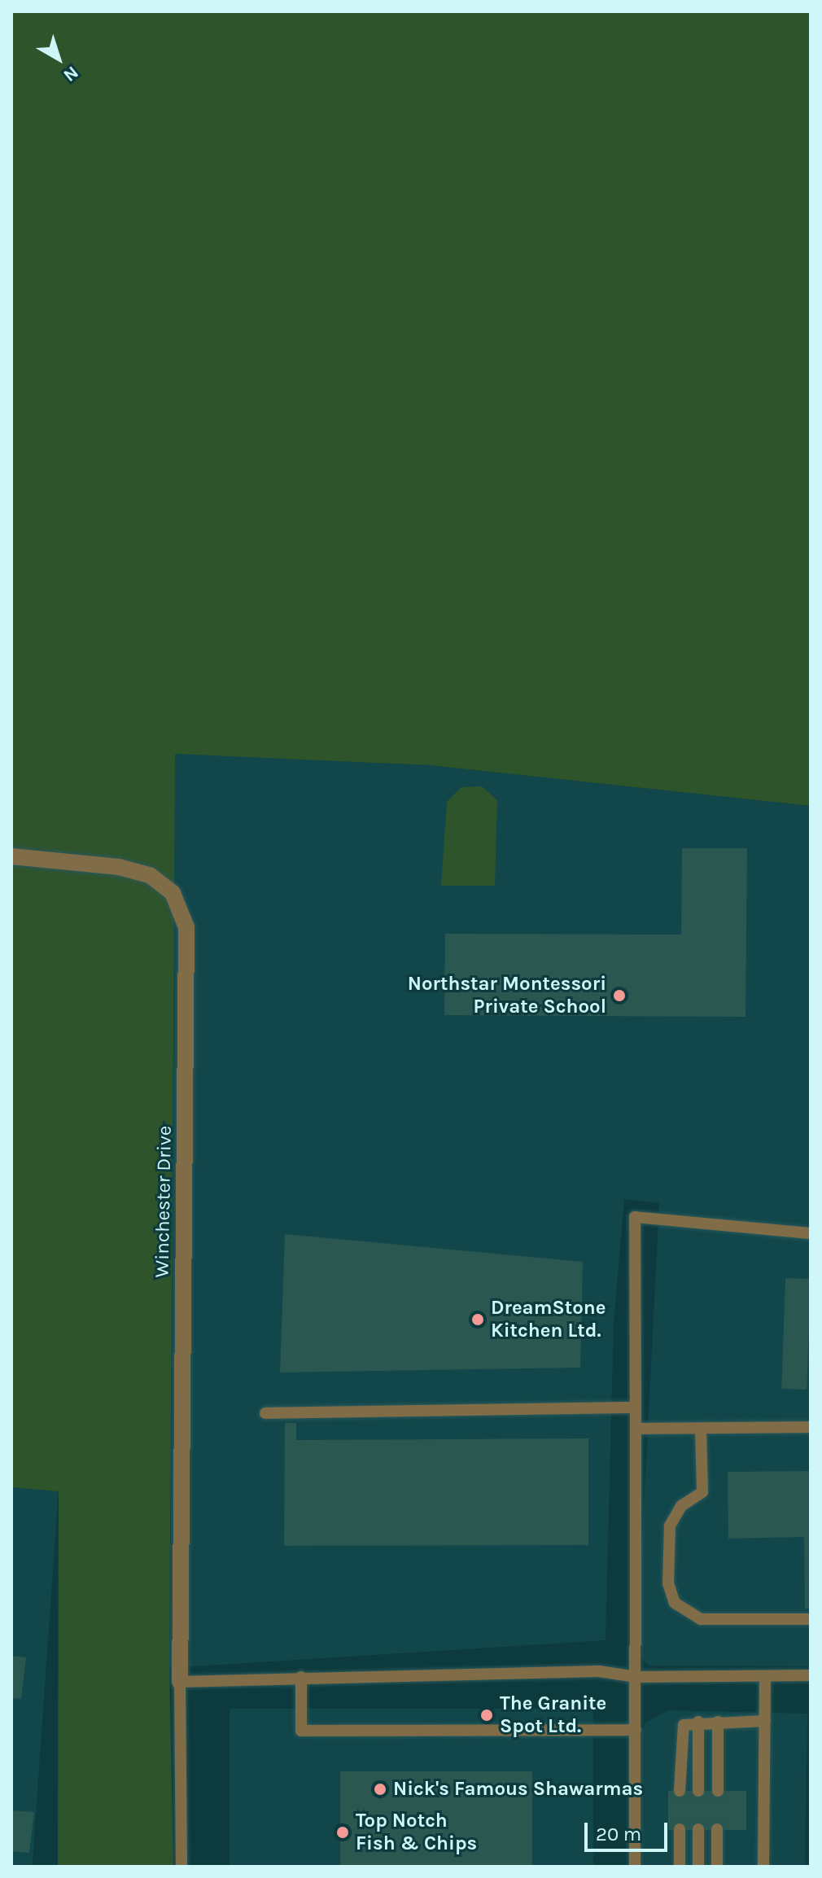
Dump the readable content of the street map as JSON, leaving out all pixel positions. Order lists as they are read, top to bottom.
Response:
{
  "streets": {
    "street": ["Winchester Drive"]
  },
  "places": [
    "Northstar Montessori Private School",
    "DreamStone Kitchen Ltd.",
    "The Granite Spot Ltd.",
    "Nick's Famous Shawarmas",
    "Top Notch Fish & Chips"
  ],
  "scale_bar": "20 m",
  "north": "bottom right"
}
